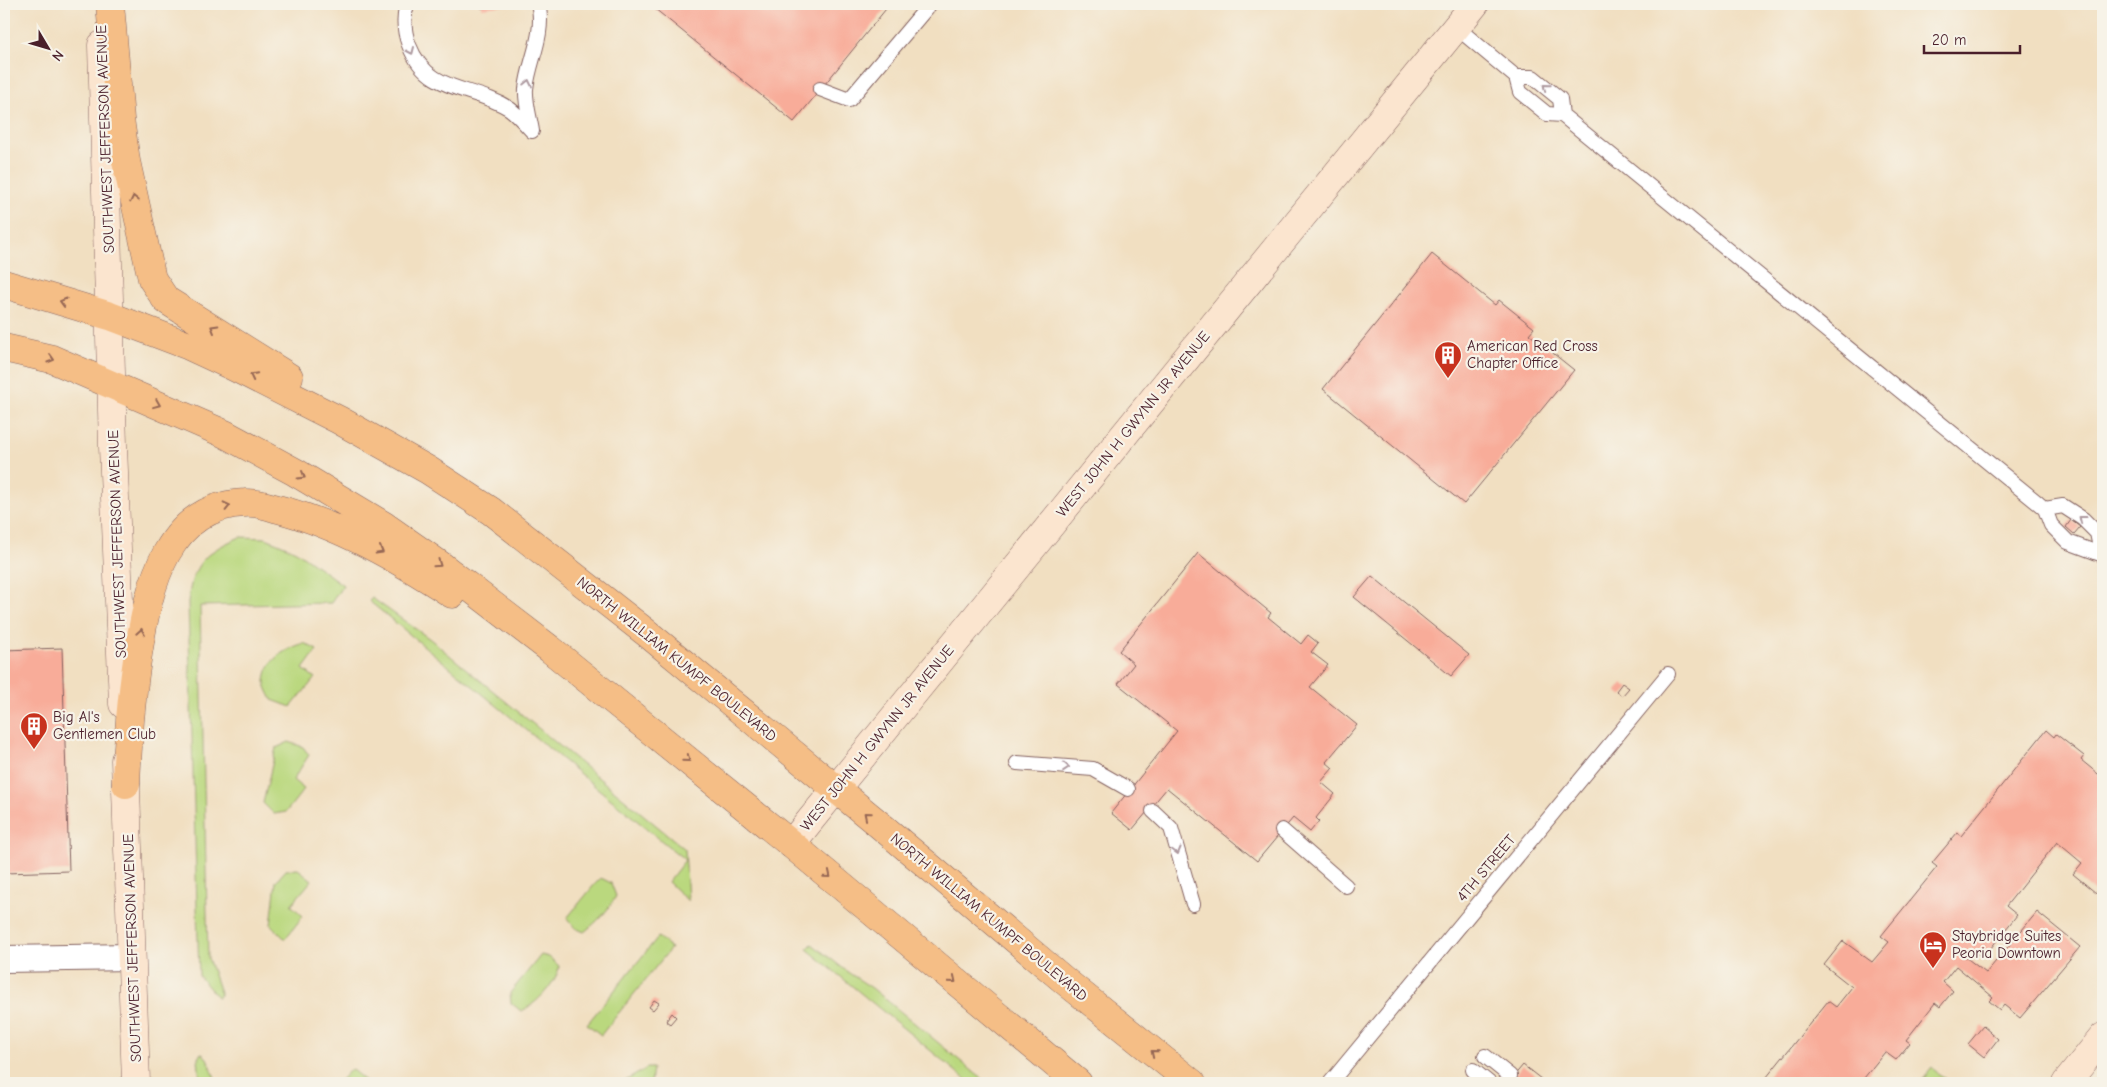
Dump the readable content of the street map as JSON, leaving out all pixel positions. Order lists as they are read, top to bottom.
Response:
{
  "streets": {
    "main road": ["SOUTHWEST JEFFERSON AVENUE", "WEST JOHN H GWYNN JR AVENUE", "NORTH WILLIAM KUMPF BOULEVARD"],
    "lane": ["4TH STREET"]
  },
  "crossings": [
    ["SOUTHWEST JEFFERSON AVENUE", "NORTH WILLIAM KUMPF BOULEVARD"],
    ["WEST JOHN H GWYNN JR AVENUE", "NORTH WILLIAM KUMPF BOULEVARD"]
  ],
  "places": {
    "building": ["American Red Cross Chapter Office", "Big Al's Gentlemen Club"],
    "hotel": ["Staybridge Suites Peoria Downtown"]
  },
  "scale_bar": "20 m",
  "north": "bottom right"
}
